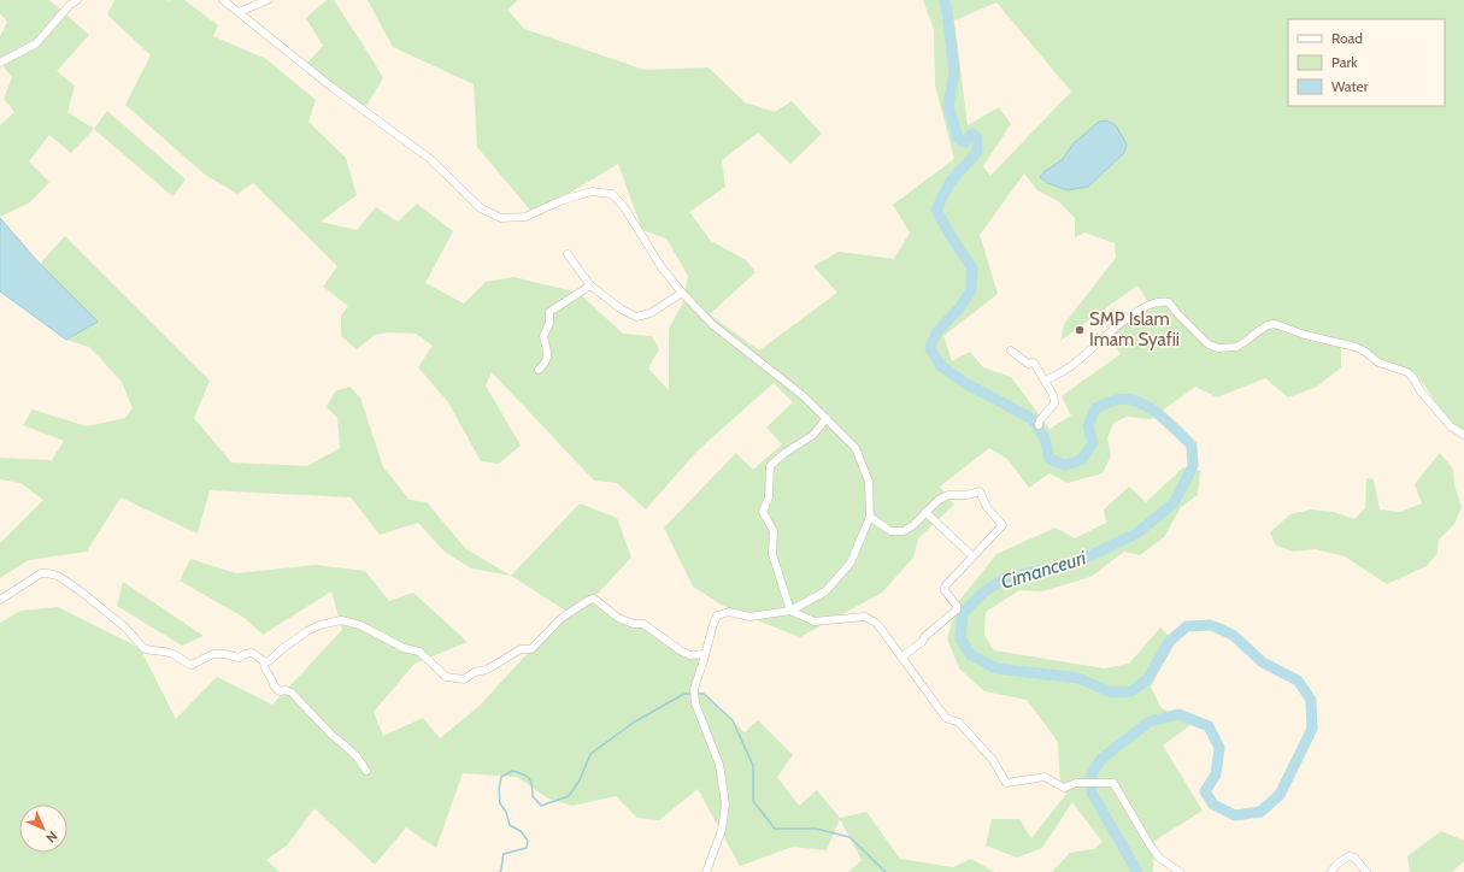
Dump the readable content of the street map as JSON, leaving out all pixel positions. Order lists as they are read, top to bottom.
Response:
{
  "water": ["Cimanceuri"],
  "places": ["SMP Islam Imam Syafii"],
  "legend": ["Road", "Park", "Water"],
  "north": "bottom right"
}
